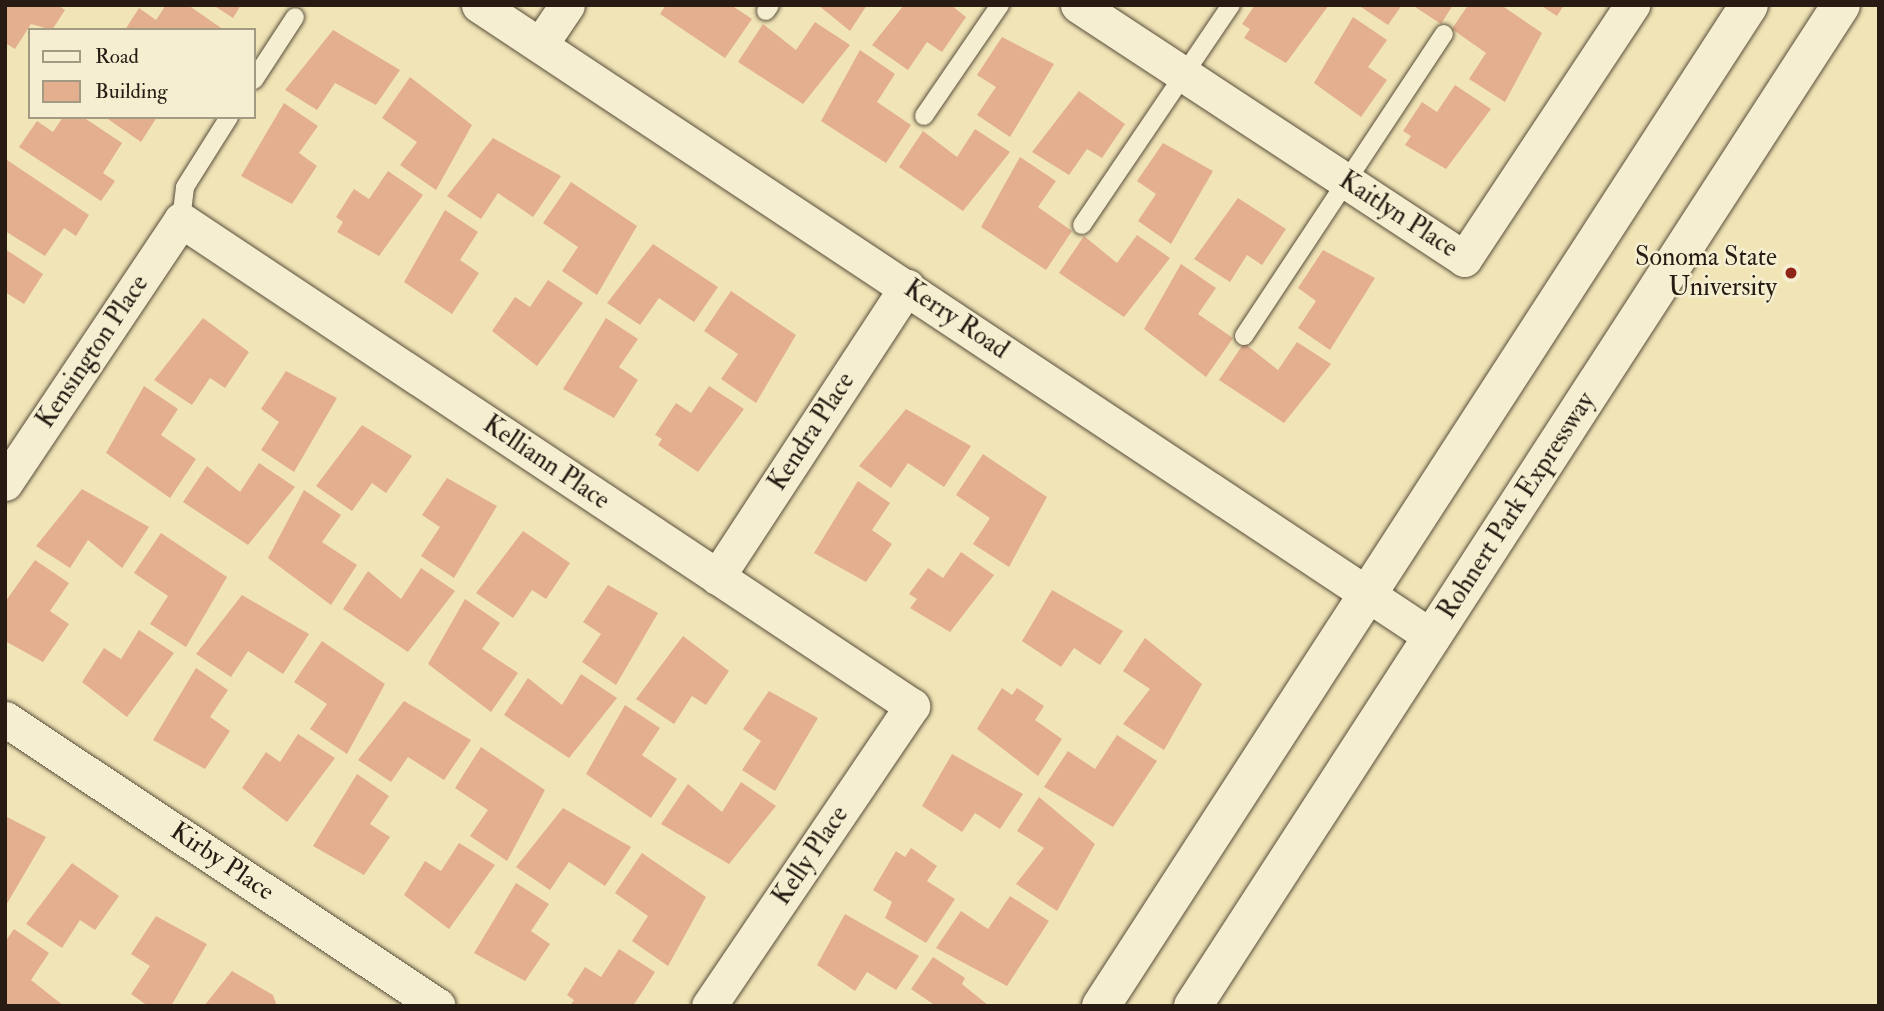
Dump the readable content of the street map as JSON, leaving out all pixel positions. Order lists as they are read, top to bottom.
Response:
{
  "streets": {
    "main road": ["Rohnert Park Expressway"],
    "street": [
      "Kaitlyn Place",
      "Kerry Road",
      "Kensington Place",
      "Kendra Place",
      "Kelliann Place",
      "Kelly Place",
      "Kirby Place"
    ]
  },
  "crossings": [
    ["Kerry Road", "Kendra Place"],
    ["Kerry Road", "Rohnert Park Expressway"],
    ["Kensington Place", "Kelliann Place"],
    ["Kendra Place", "Kelliann Place"],
    ["Kelliann Place", "Kelly Place"]
  ],
  "places": ["Sonoma State University"],
  "legend": ["Road", "Building"]
}
